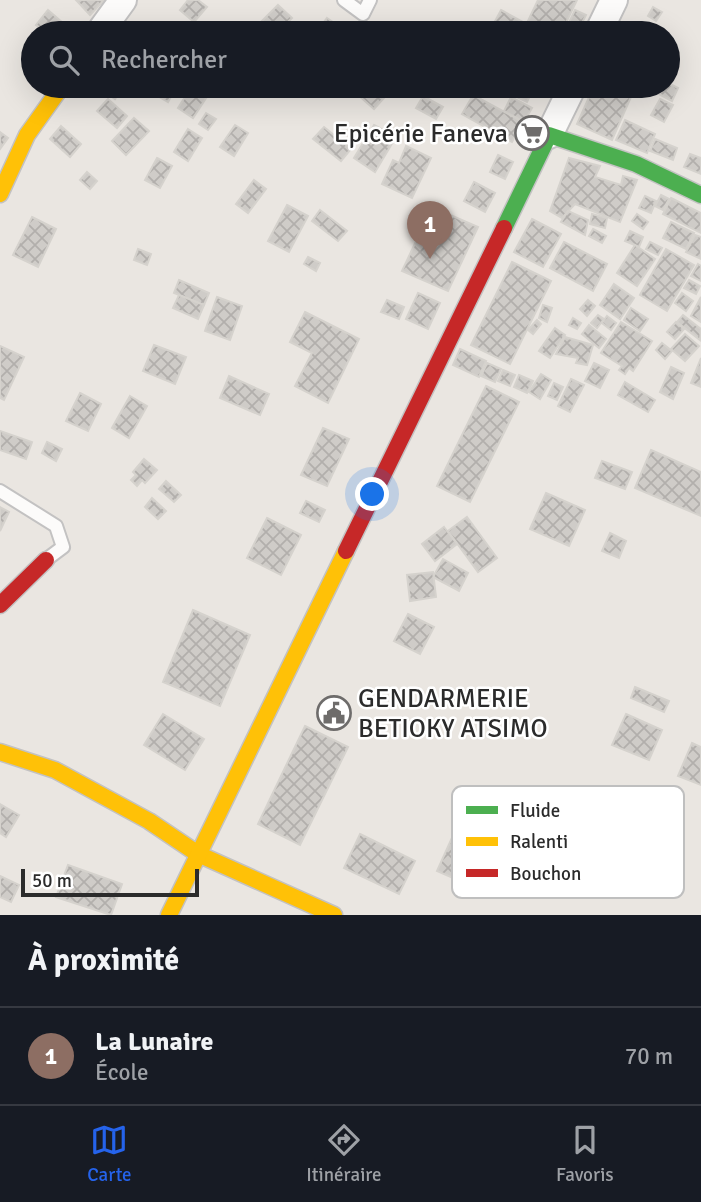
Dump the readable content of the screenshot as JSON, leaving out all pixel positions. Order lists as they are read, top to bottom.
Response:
{
  "places": {
    "supermarket": ["Epicérie Faneva"],
    "public building": ["GENDARMERIE BETIOKY ATSIMO"]
  },
  "legend": ["Fluide", "Ralenti", "Bouchon"],
  "scale_bar": "50 m",
  "page": {
    "search": "Rechercher",
    "pins": "1",
    "scale": "50 m",
    "heading": "À proximité",
    "list": [
      {
        "mark": "1",
        "name": "La Lunaire",
        "note": "École",
        "value": "70 m"
      }
    ],
    "nav": ["Carte", "Itinéraire", "Favoris"]
  }
}
